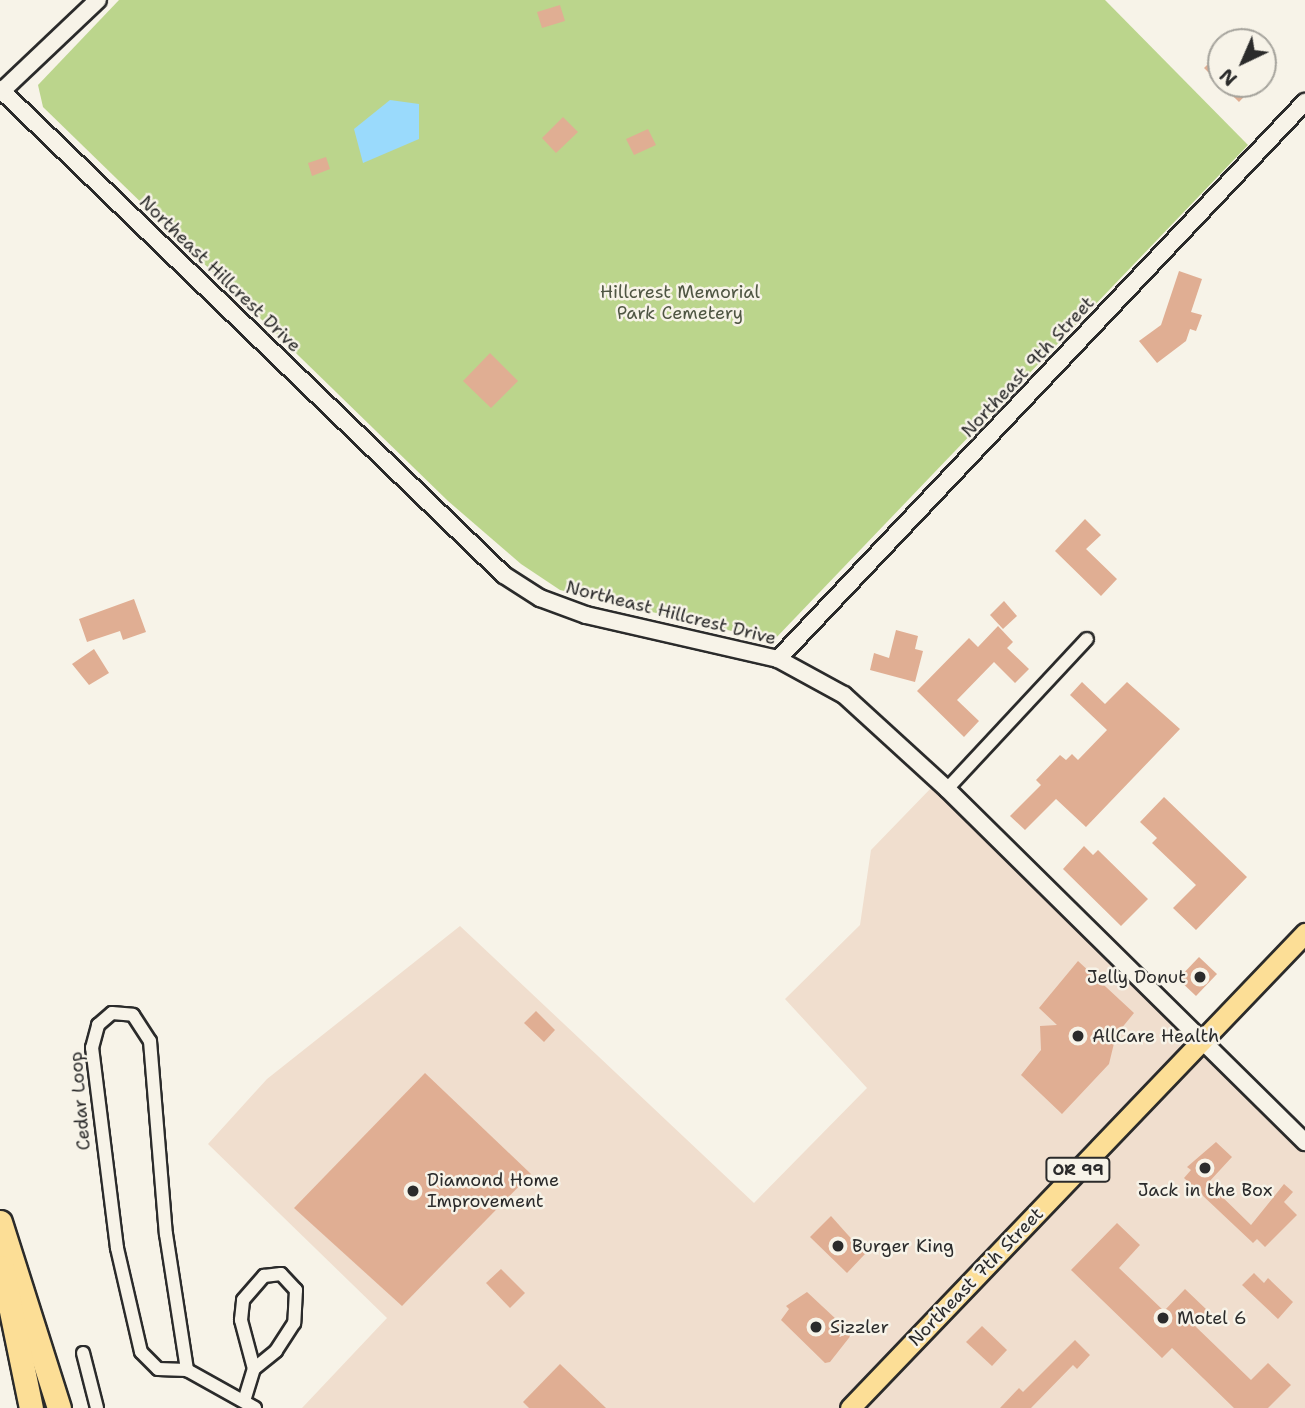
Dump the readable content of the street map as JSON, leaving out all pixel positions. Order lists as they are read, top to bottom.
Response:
{
  "streets": {
    "highway": ["OR 99", "Northeast 7th Street"],
    "street": ["Northeast Hillcrest Drive", "Northeast 9th Street", "Cedar Loop"]
  },
  "crossings": [
    ["Northeast Hillcrest Drive", "Northeast 9th Street"],
    ["Northeast Hillcrest Drive", "Northeast 7th Street"]
  ],
  "parks": ["Hillcrest Memorial Park Cemetery"],
  "places": [
    "Jelly Donut",
    "AllCare Health",
    "Jack in the Box",
    "Diamond Home Improvement",
    "Burger King",
    "Motel 6",
    "Sizzler"
  ],
  "north": "bottom left"
}
